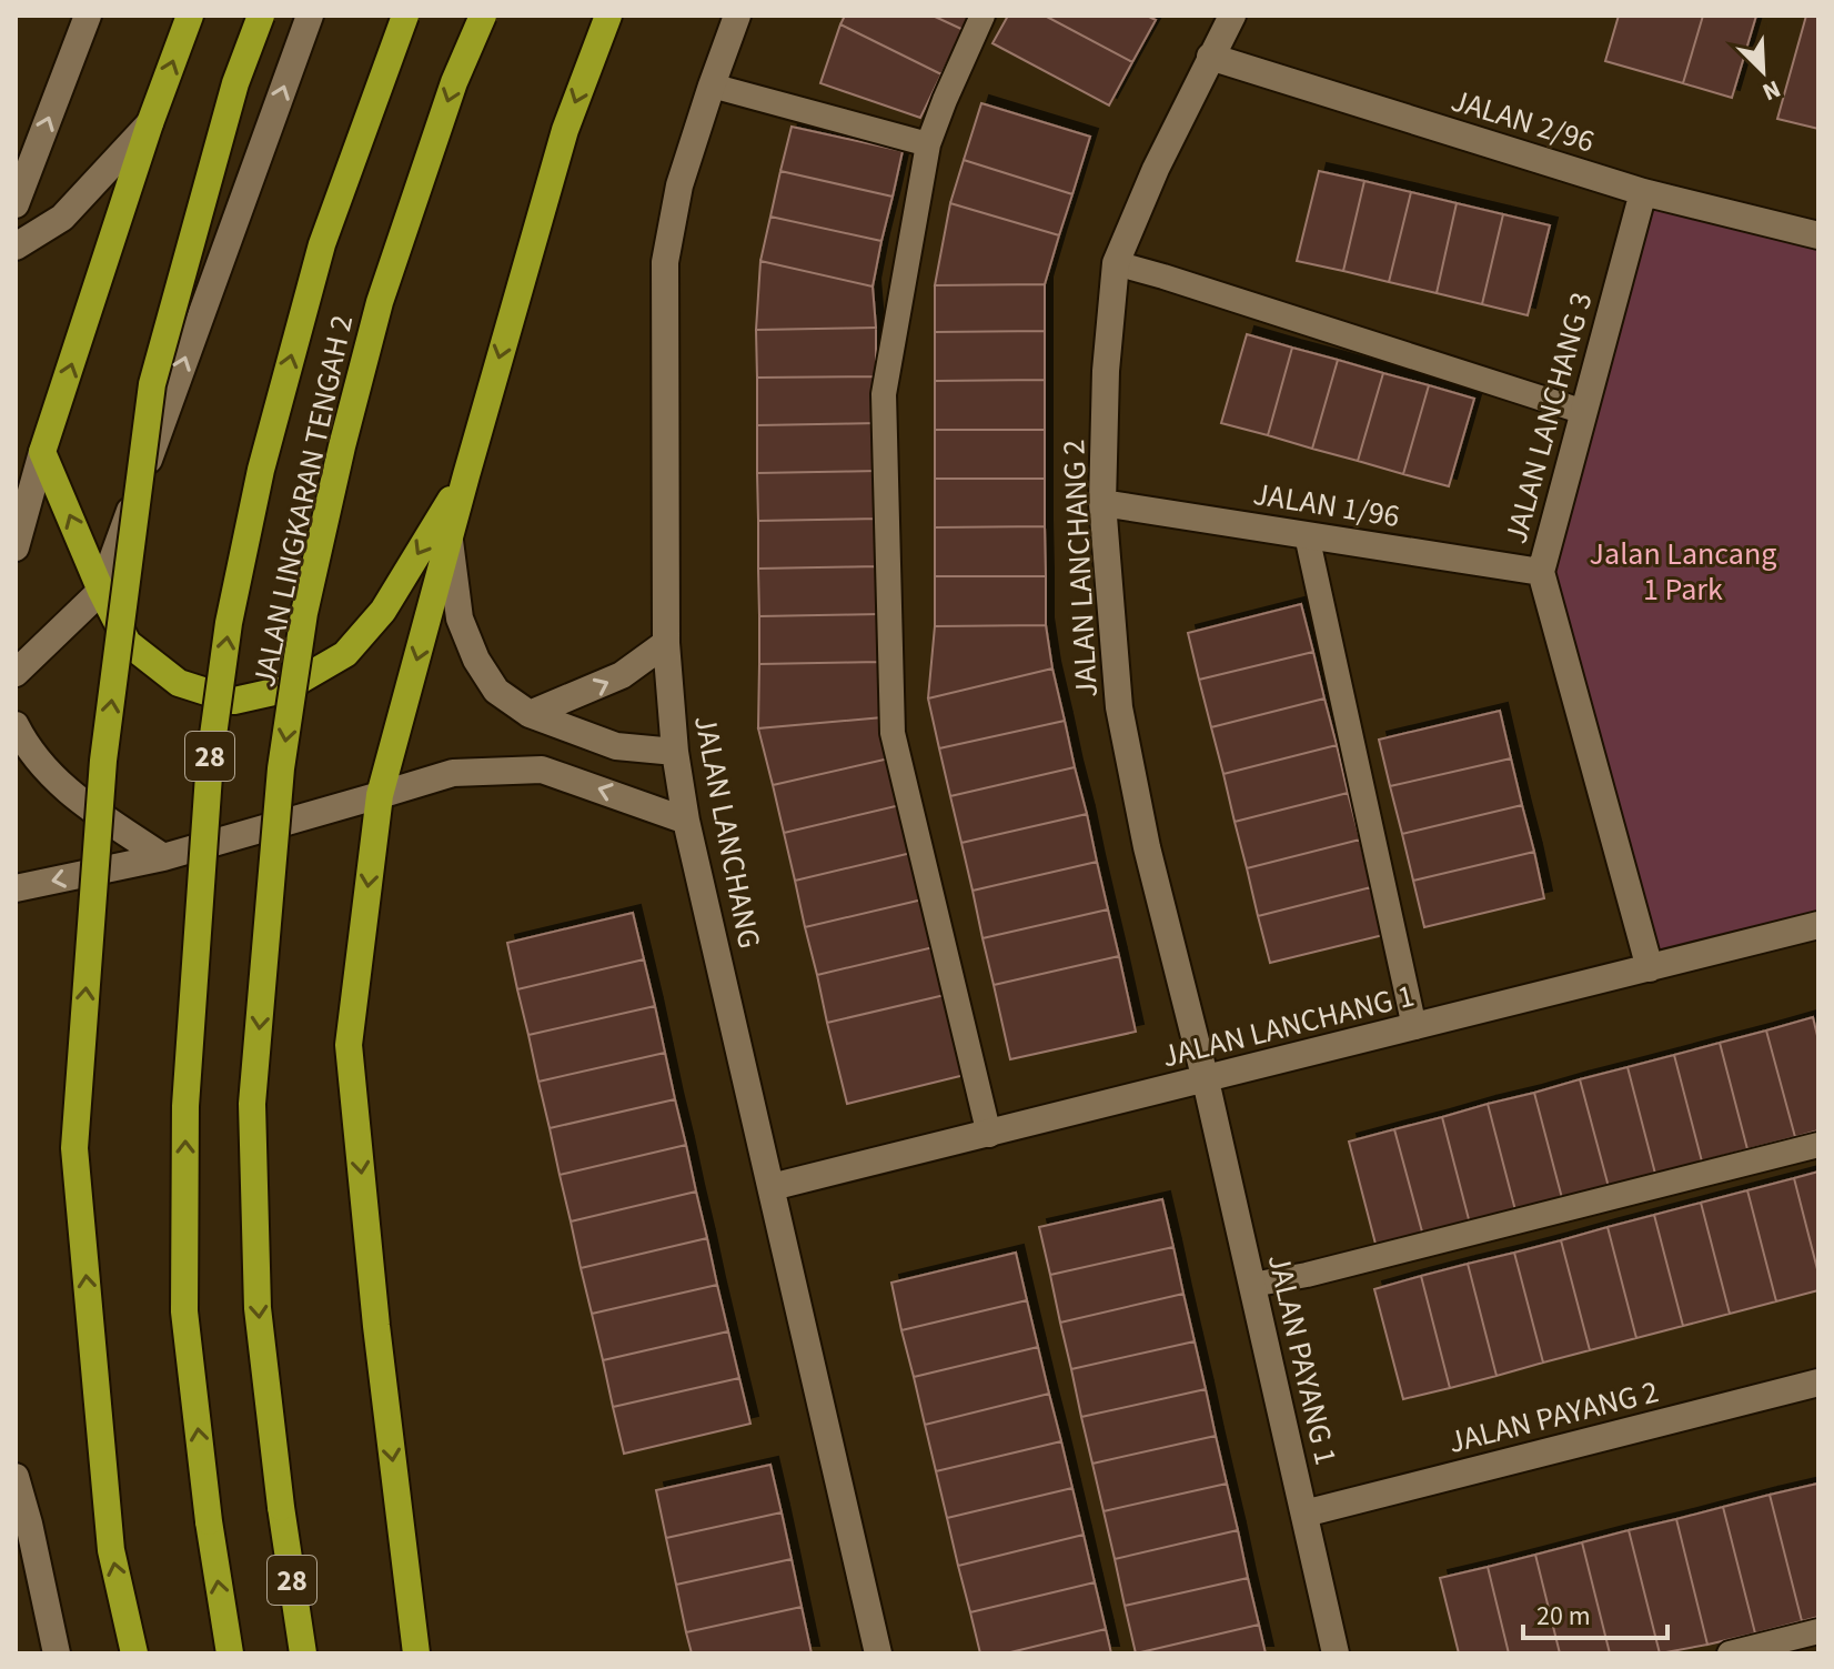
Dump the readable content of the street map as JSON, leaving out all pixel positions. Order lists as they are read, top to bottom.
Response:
{
  "streets": {
    "highway": ["JALAN LINGKARAN TENGAH 2", "28"],
    "street": [
      "JALAN 2/96",
      "JALAN LANCHANG 3",
      "JALAN 1/96",
      "JALAN LANCHANG 2",
      "JALAN LANCHANG",
      "JALAN LANCHANG 1",
      "JALAN PAYANG 1",
      "JALAN PAYANG 2"
    ]
  },
  "crossings": [
    ["JALAN 2/96", "JALAN LANCHANG 3"],
    ["JALAN 2/96", "JALAN LANCHANG 2"],
    ["JALAN LANCHANG 3", "JALAN 1/96"],
    ["JALAN LANCHANG 3", "JALAN LANCHANG 1"],
    ["JALAN 1/96", "JALAN LANCHANG 2"],
    ["JALAN LANCHANG 2", "JALAN LANCHANG 1"],
    ["JALAN LANCHANG 2", "JALAN PAYANG 1"],
    ["JALAN LANCHANG", "JALAN LANCHANG 1"],
    ["JALAN LANCHANG 1", "JALAN PAYANG 1"],
    ["JALAN PAYANG 1", "JALAN PAYANG 2"]
  ],
  "parks": ["Jalan Lancang 1 Park"],
  "scale_bar": "20 m",
  "north": "bottom right"
}
